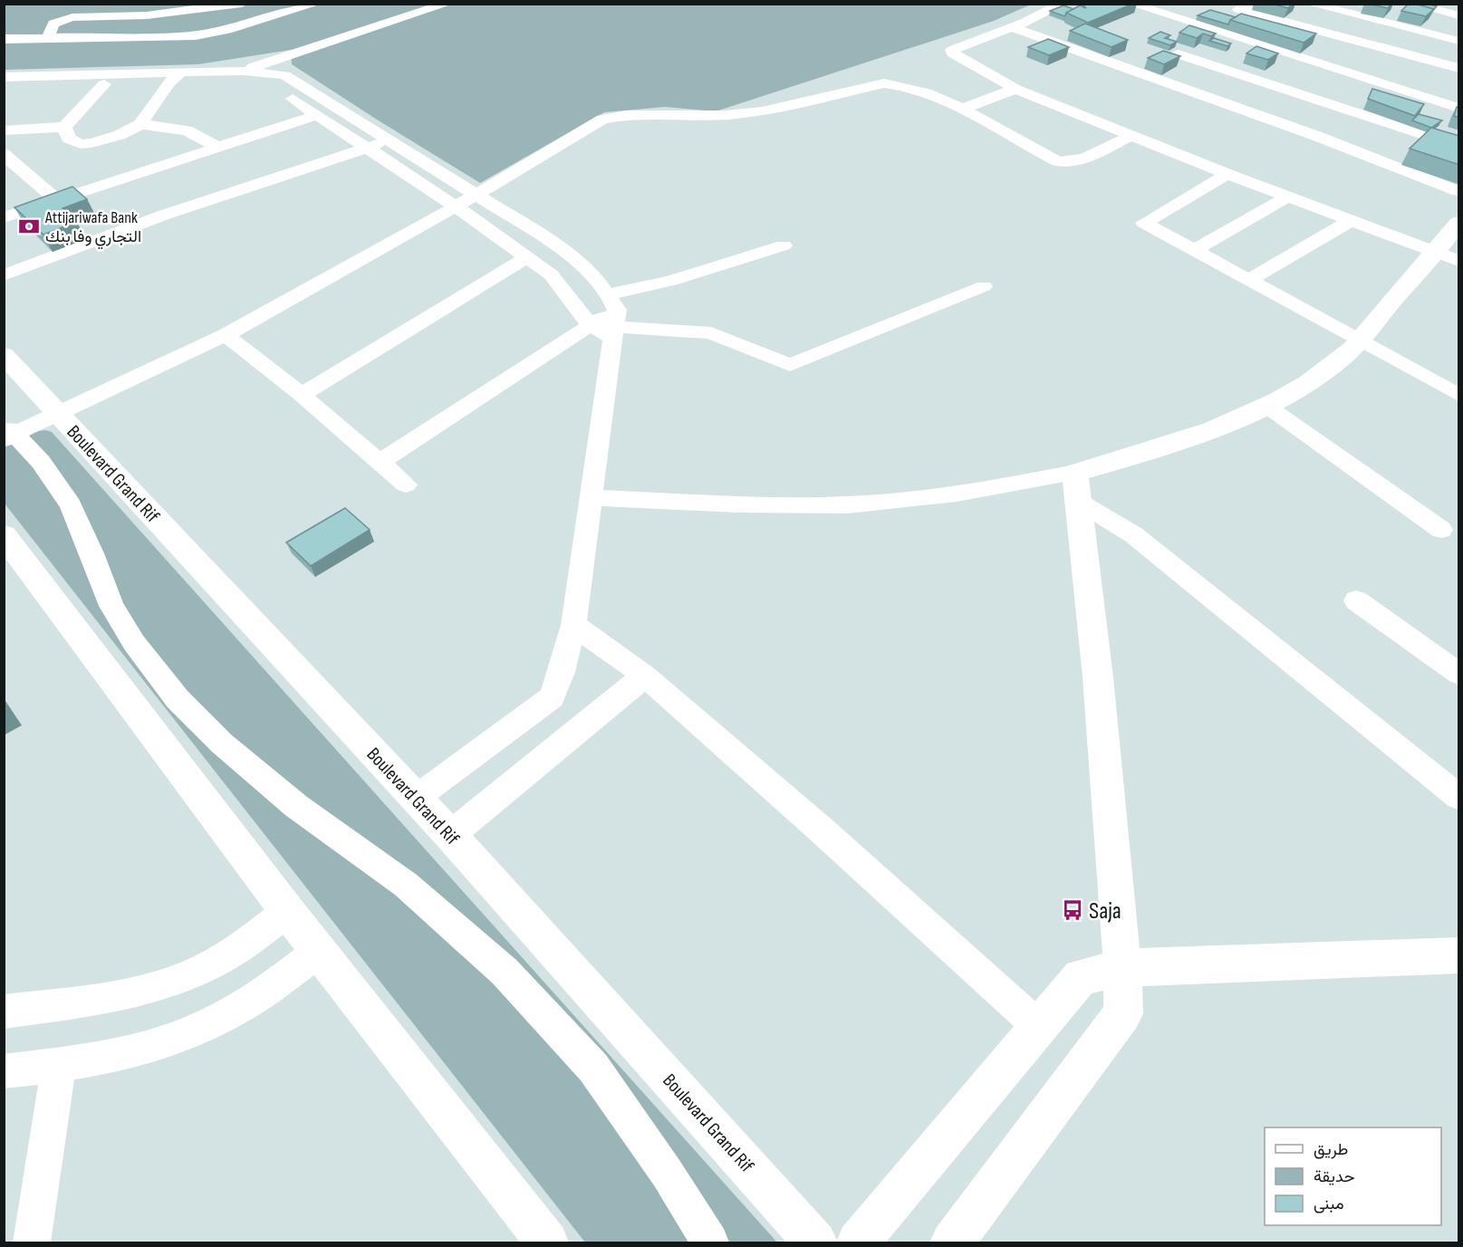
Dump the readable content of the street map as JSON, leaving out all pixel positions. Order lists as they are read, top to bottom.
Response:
{
  "streets": {
    "street": ["Boulevard Grand Rif"]
  },
  "places": {
    "bank": ["Attijariwafa Bank التجاري وفا بنك"],
    "bus stop": ["Saja"]
  },
  "legend": ["طريق", "حديقة", "مبنى"]
}
